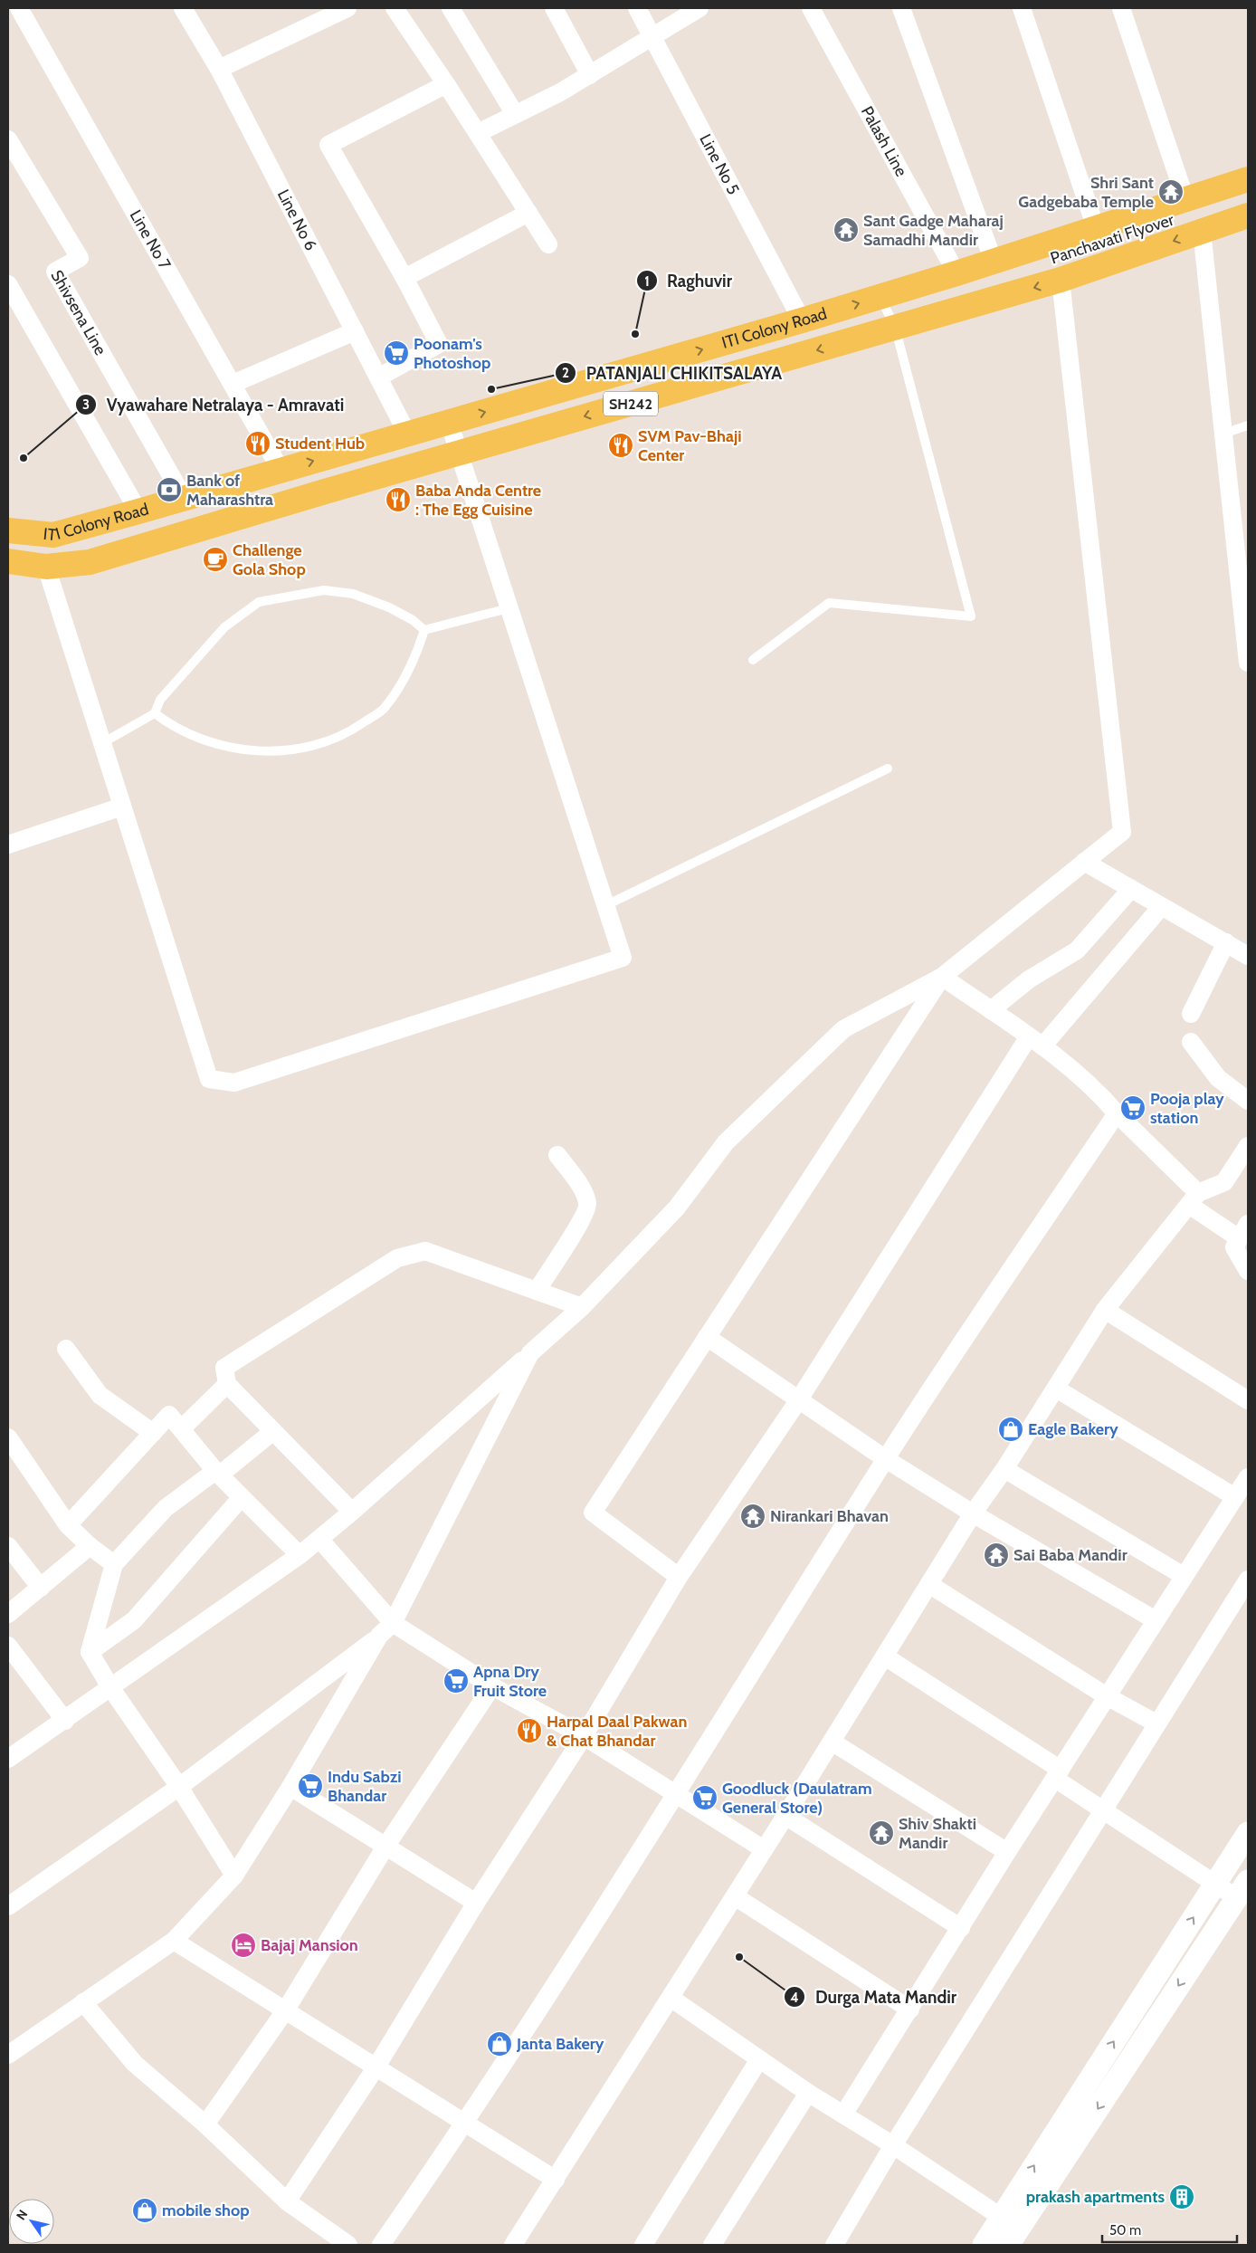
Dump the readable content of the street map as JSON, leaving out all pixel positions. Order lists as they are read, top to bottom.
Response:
{
  "streets": {
    "main road": ["Panchavati Flyover", "ITI Colony Road", "SH242"],
    "street": [
      "Palash Line",
      "Line No 5",
      "Line No 6",
      "Line No 7",
      "Shivsena Line"
    ]
  },
  "crossings": [
    ["Palash Line", "Panchavati Flyover"],
    ["Palash Line", "ITI Colony Road"],
    ["Line No 5", "ITI Colony Road"],
    ["Line No 6", "ITI Colony Road"],
    ["Line No 7", "ITI Colony Road"],
    ["Panchavati Flyover", "ITI Colony Road"],
    ["Shivsena Line", "ITI Colony Road"]
  ],
  "places": {
    "temple": [
      "Shri Sant Gadgebaba Temple",
      "Sant Gadge Maharaj Samadhi Mandir",
      "Nirankari Bhavan",
      "Sai Baba Mandir",
      "Shiv Shakti Mandir"
    ],
    "other": [
      "Raghuvir",
      "PATANJALI CHIKITSALAYA",
      "Vyawahare Netralaya - Amravati",
      "Durga Mata Mandir"
    ],
    "supermarket": [
      "Poonam's Photoshop",
      "Pooja play station",
      "Apna Dry Fruit Store",
      "Indu Sabzi Bhandar",
      "Goodluck (Daulatram General Store)"
    ],
    "restaurant": [
      "Student Hub",
      "SVM Pav-Bhaji Center",
      "Baba Anda Centre : The Egg Cuisine",
      "Harpal Daal Pakwan & Chat Bhandar"
    ],
    "bank": ["Bank of Maharashtra"],
    "cafe": ["Challenge Gola Shop"],
    "shop": ["Eagle Bakery", "Janta Bakery", "mobile shop"],
    "hotel": ["Bajaj Mansion"],
    "building": ["prakash apartments"]
  },
  "scale_bar": "50 m",
  "north": "top left"
}
